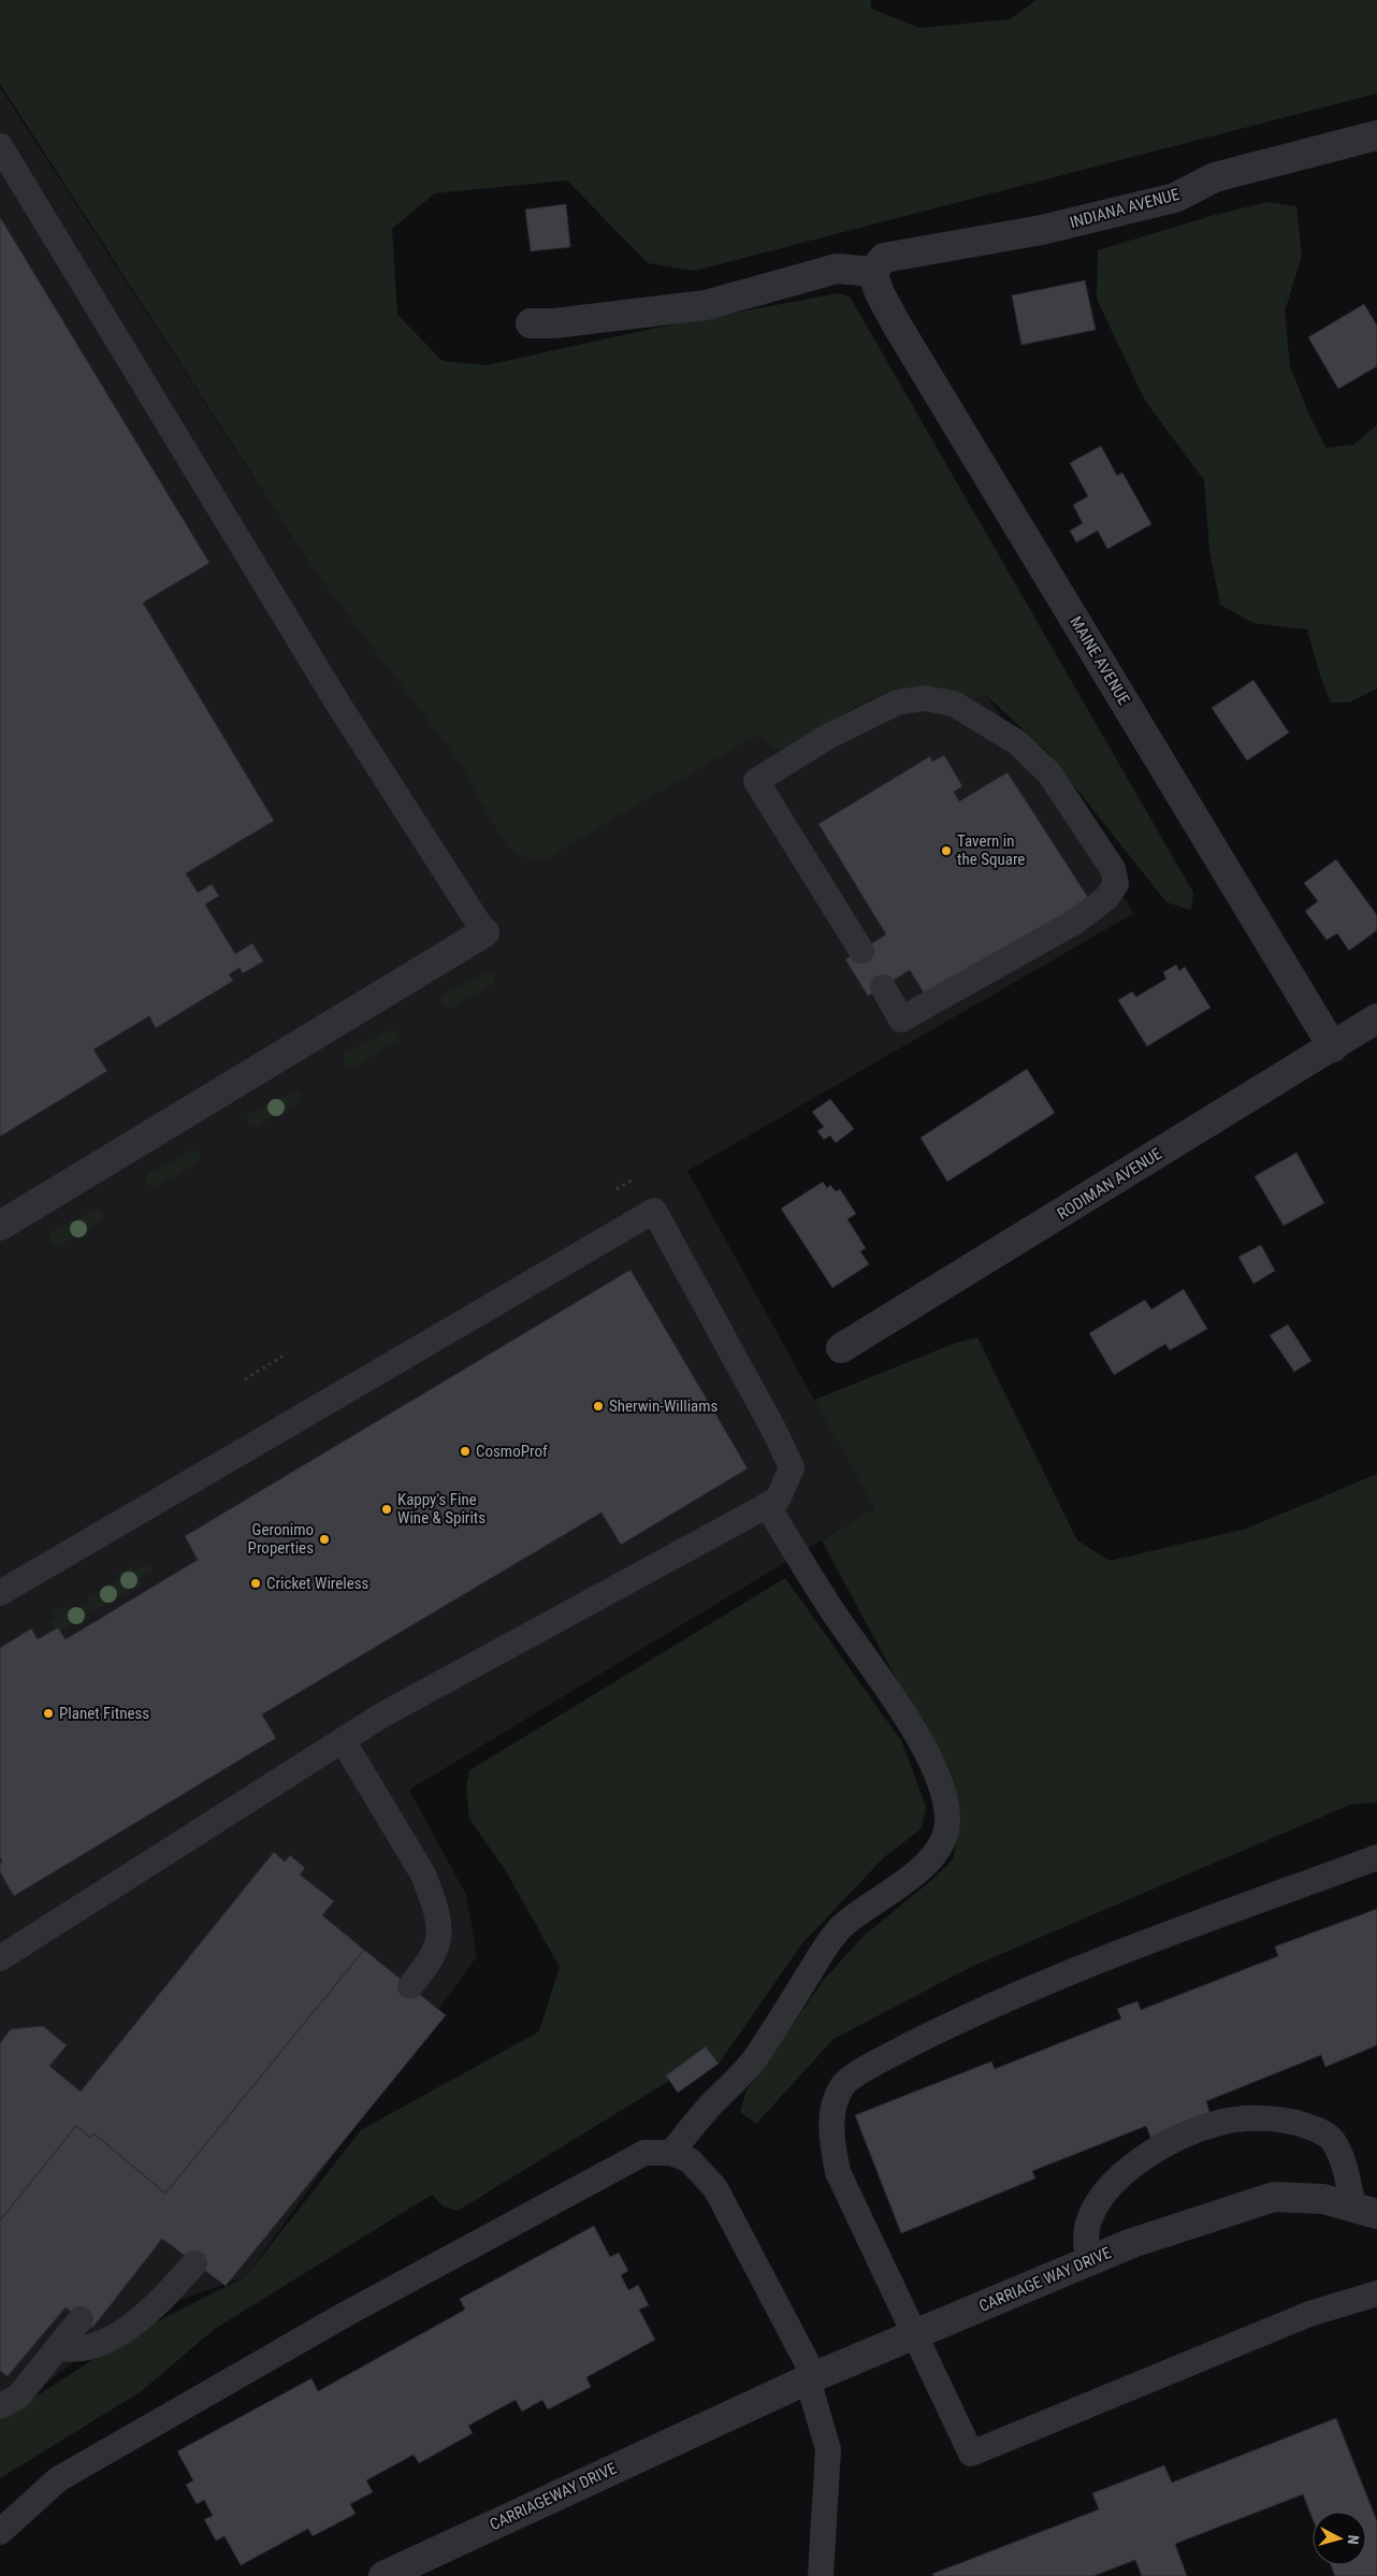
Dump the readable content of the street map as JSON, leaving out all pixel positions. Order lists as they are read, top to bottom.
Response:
{
  "streets": {
    "street": [
      "INDIANA AVENUE",
      "MAINE AVENUE",
      "RODIMAN AVENUE",
      "CARRIAGE WAY DRIVE",
      "CARRIAGEWAY DRIVE"
    ]
  },
  "crossings": [
    ["INDIANA AVENUE", "MAINE AVENUE"],
    ["MAINE AVENUE", "RODIMAN AVENUE"],
    ["CARRIAGE WAY DRIVE", "CARRIAGEWAY DRIVE"]
  ],
  "places": [
    "Tavern in the Square",
    "Sherwin-Williams",
    "CosmoProf",
    "Kappy's Fine Wine & Spirits",
    "Geronimo Properties",
    "Cricket Wireless",
    "Planet Fitness"
  ],
  "north": "right"
}
